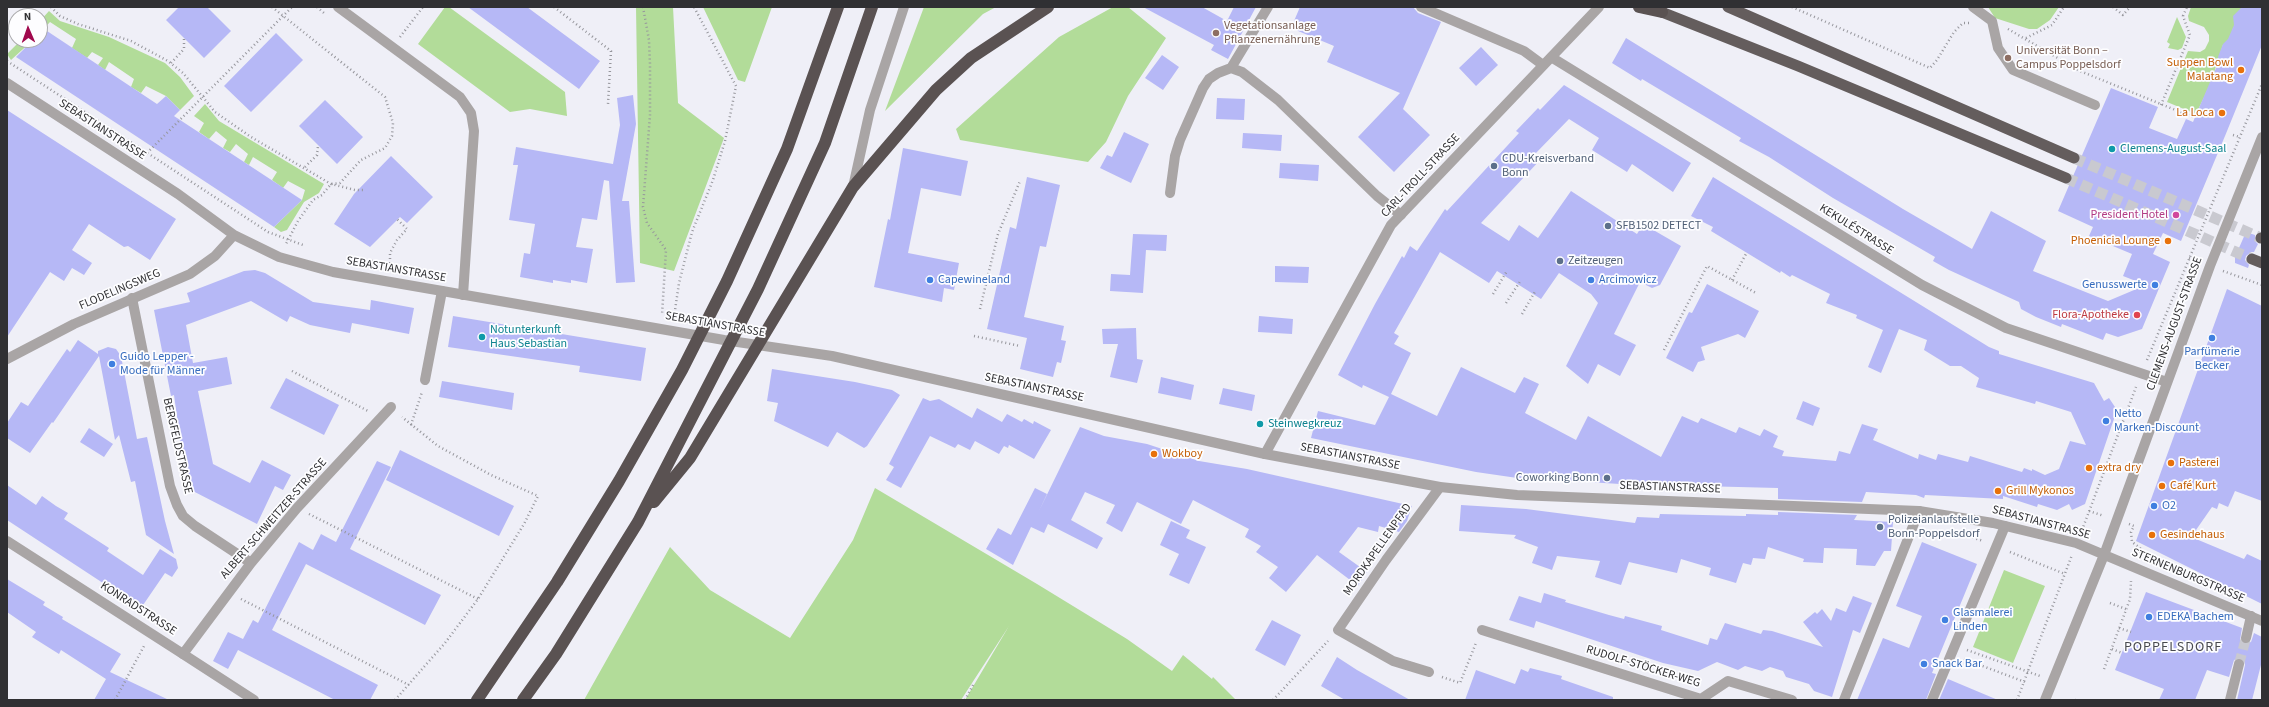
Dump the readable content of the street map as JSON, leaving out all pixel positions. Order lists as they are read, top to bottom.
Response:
{
  "streets": {
    "street": [
      "SEBASTIANSTRASSE",
      "CARL-TROLL-STRASSE",
      "KEKULÉSTRASSE",
      "FLODELINGSWEG",
      "CLEMENS-AUGUST-STRASSE",
      "BERGFELDSTRASSE",
      "ALBERT-SCHWEITZER-STRASSE",
      "MORDKAPELLENPFAD",
      "STERNENBURGSTRASSE",
      "KONRADSTRASSE",
      "RUDOLF-STÖCKER-WEG"
    ]
  },
  "crossings": [
    ["SEBASTIANSTRASSE", "CARL-TROLL-STRASSE"],
    ["SEBASTIANSTRASSE", "FLODELINGSWEG"],
    ["SEBASTIANSTRASSE", "CLEMENS-AUGUST-STRASSE"],
    ["SEBASTIANSTRASSE", "MORDKAPELLENPFAD"],
    ["SEBASTIANSTRASSE", "STERNENBURGSTRASSE"],
    ["CARL-TROLL-STRASSE", "KEKULÉSTRASSE"],
    ["KEKULÉSTRASSE", "CLEMENS-AUGUST-STRASSE"],
    ["FLODELINGSWEG", "BERGFELDSTRASSE"],
    ["CLEMENS-AUGUST-STRASSE", "STERNENBURGSTRASSE"],
    ["BERGFELDSTRASSE", "ALBERT-SCHWEITZER-STRASSE"],
    ["ALBERT-SCHWEITZER-STRASSE", "KONRADSTRASSE"]
  ],
  "districts": ["POPPELSDORF"],
  "places": [
    "Vegetationsanlage Pflanzenernährung",
    "Universität Bonn – Campus Poppelsdorf",
    "Suppen Bowl Malatang",
    "La Loca",
    "Clemens-August-Saal",
    "CDU-Kreisverband Bonn",
    "President Hotel",
    "SFB1502 DETECT",
    "Phoenicia Lounge",
    "Zeitzeugen",
    "Capewineland",
    "Arcimowicz",
    "Genusswerte",
    "Flora-Apotheke",
    "Notunterkunft Haus Sebastian",
    "Parfümerie Becker",
    "Guido Lepper - Mode für Männer",
    "Netto Marken-Discount",
    "Steinwegkreuz",
    "Wokboy",
    "Pasterei",
    "extra dry",
    "Coworking Bonn",
    "Café Kurt",
    "Grill Mykonos",
    "O2",
    "Polizeianlaufstelle Bonn-Poppelsdorf",
    "Gesindehaus",
    "EDEKA Bachem",
    "Glasmalerei Linden",
    "Snack Bar"
  ],
  "north": "top"
}
